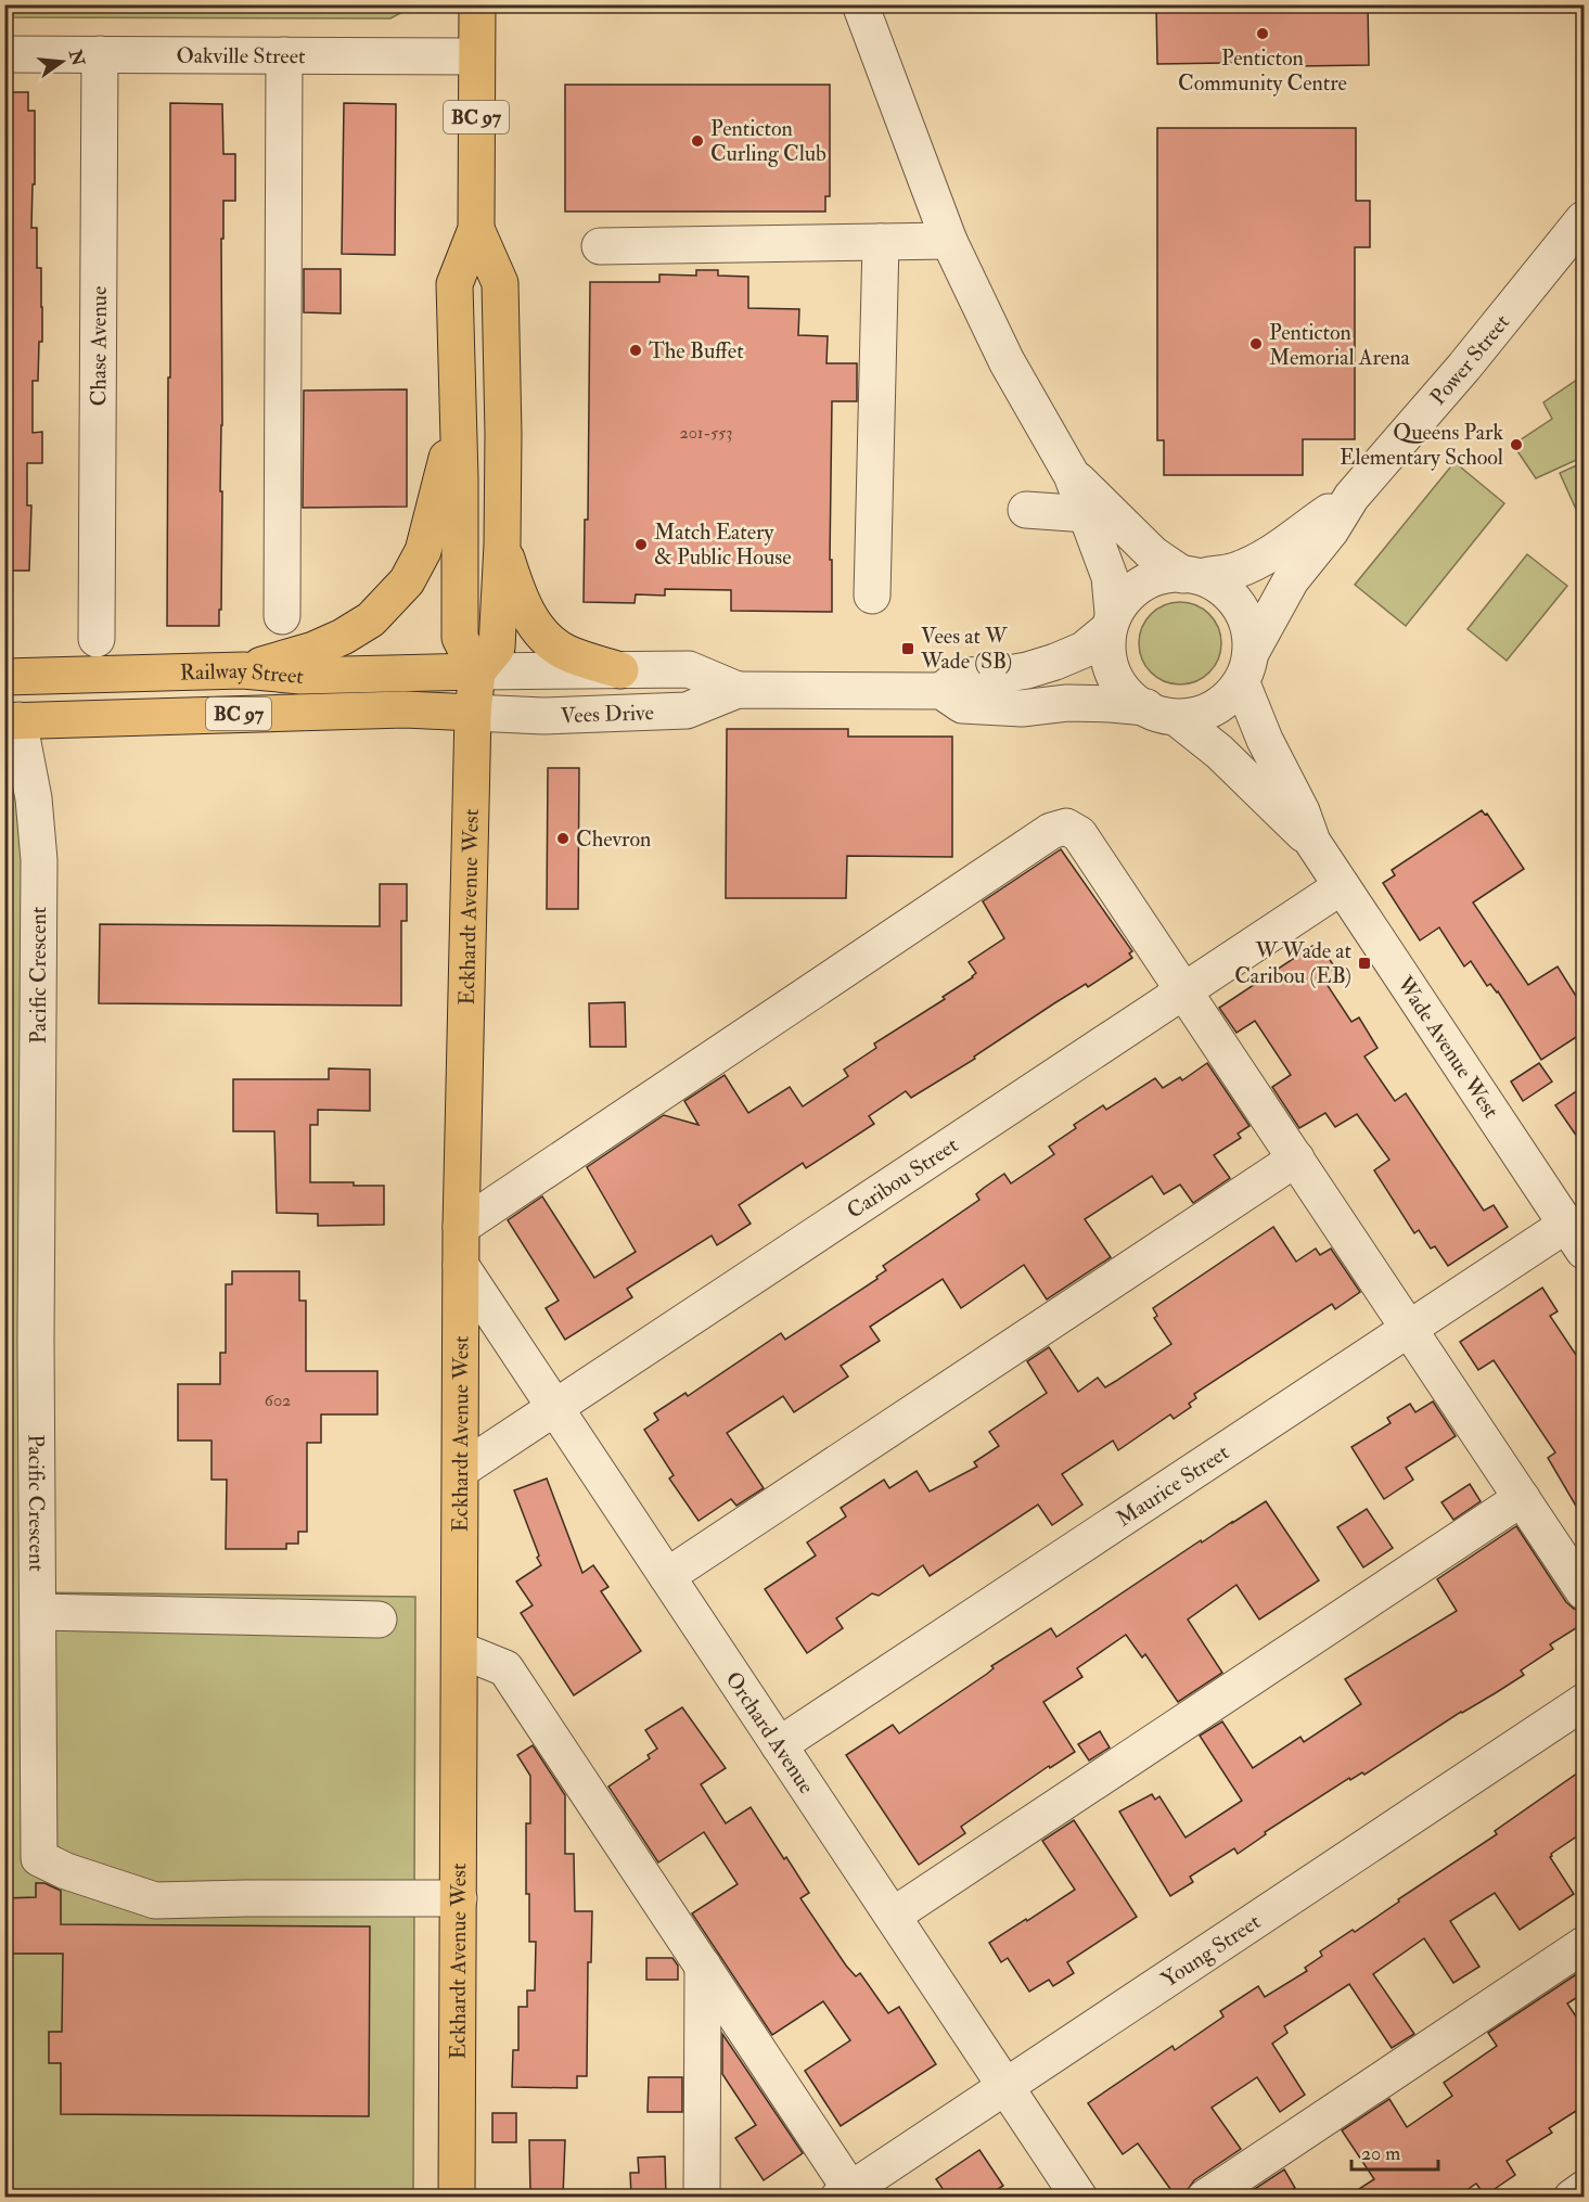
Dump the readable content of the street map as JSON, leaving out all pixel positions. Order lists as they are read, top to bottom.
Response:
{
  "streets": {
    "main road": ["BC 97", "Railway Street", "Eckhardt Avenue West"],
    "street": [
      "Oakville Street",
      "Chase Avenue",
      "Power Street",
      "Vees Drive",
      "Pacific Crescent",
      "Wade Avenue West",
      "Caribou Street",
      "Maurice Street",
      "Orchard Avenue",
      "Young Street"
    ]
  },
  "crossings": [
    ["Oakville Street", "BC 97"],
    ["Oakville Street", "Chase Avenue"],
    ["BC 97", "Railway Street"],
    ["BC 97", "Vees Drive"],
    ["BC 97", "Eckhardt Avenue West"],
    ["Power Street", "Vees Drive"],
    ["Power Street", "Wade Avenue West"],
    ["Railway Street", "Vees Drive"],
    ["Railway Street", "Eckhardt Avenue West"],
    ["Railway Street", "Pacific Crescent"],
    ["Vees Drive", "Eckhardt Avenue West"],
    ["Vees Drive", "Wade Avenue West"],
    ["Eckhardt Avenue West", "Pacific Crescent"],
    ["Eckhardt Avenue West", "Caribou Street"],
    ["Eckhardt Avenue West", "Orchard Avenue"],
    ["Wade Avenue West", "Caribou Street"],
    ["Wade Avenue West", "Maurice Street"],
    ["Caribou Street", "Orchard Avenue"],
    ["Maurice Street", "Orchard Avenue"],
    ["Orchard Avenue", "Young Street"]
  ],
  "places": {
    "other": [
      "Penticton Community Centre",
      "Penticton Curling Club",
      "Penticton Memorial Arena",
      "The Buffet",
      "Queens Park Elementary School",
      "Match Eatery & Public House",
      "Chevron"
    ],
    "transit": ["Vees at W Wade (SB)", "W Wade at Caribou (EB)"]
  },
  "house_numbers": ["201-553", "602"],
  "scale_bar": "20 m",
  "north": "right"
}
